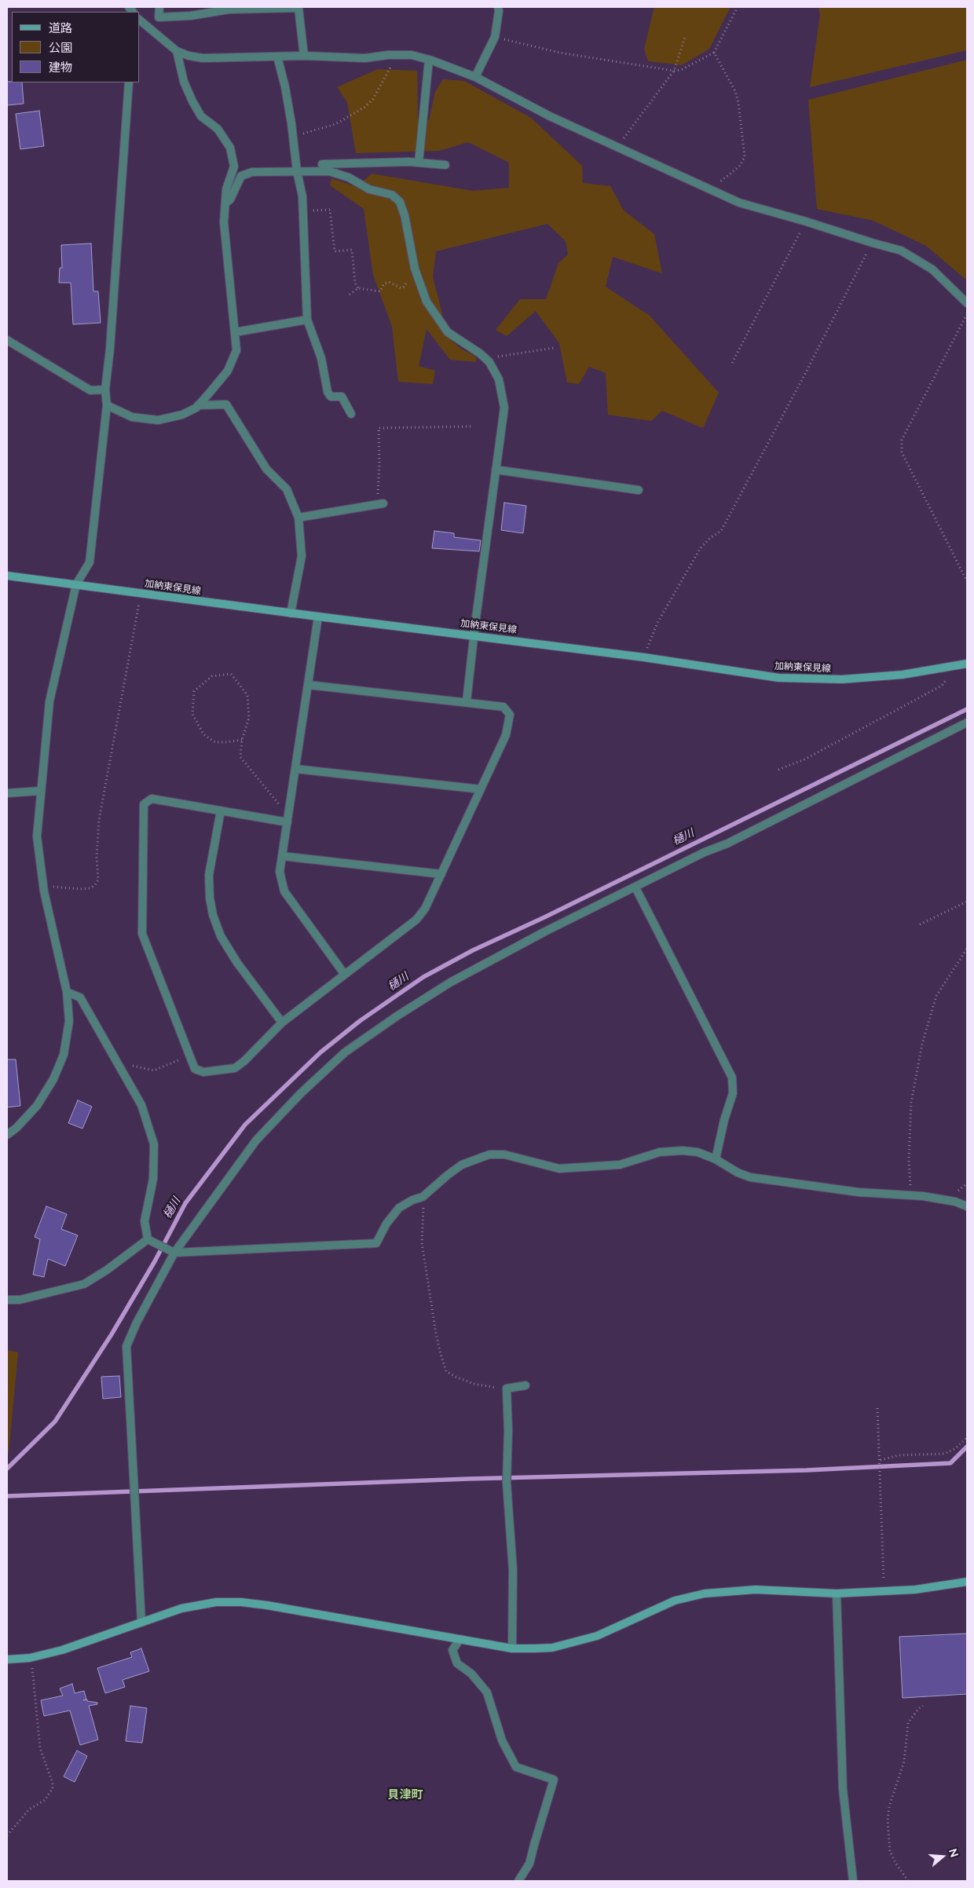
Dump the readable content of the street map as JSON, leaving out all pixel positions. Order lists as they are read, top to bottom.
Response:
{
  "streets": {
    "street": ["加納東保見線"]
  },
  "districts": ["貝津町"],
  "water": ["樋川"],
  "legend": ["道路", "公園", "建物"],
  "north": "right"
}
